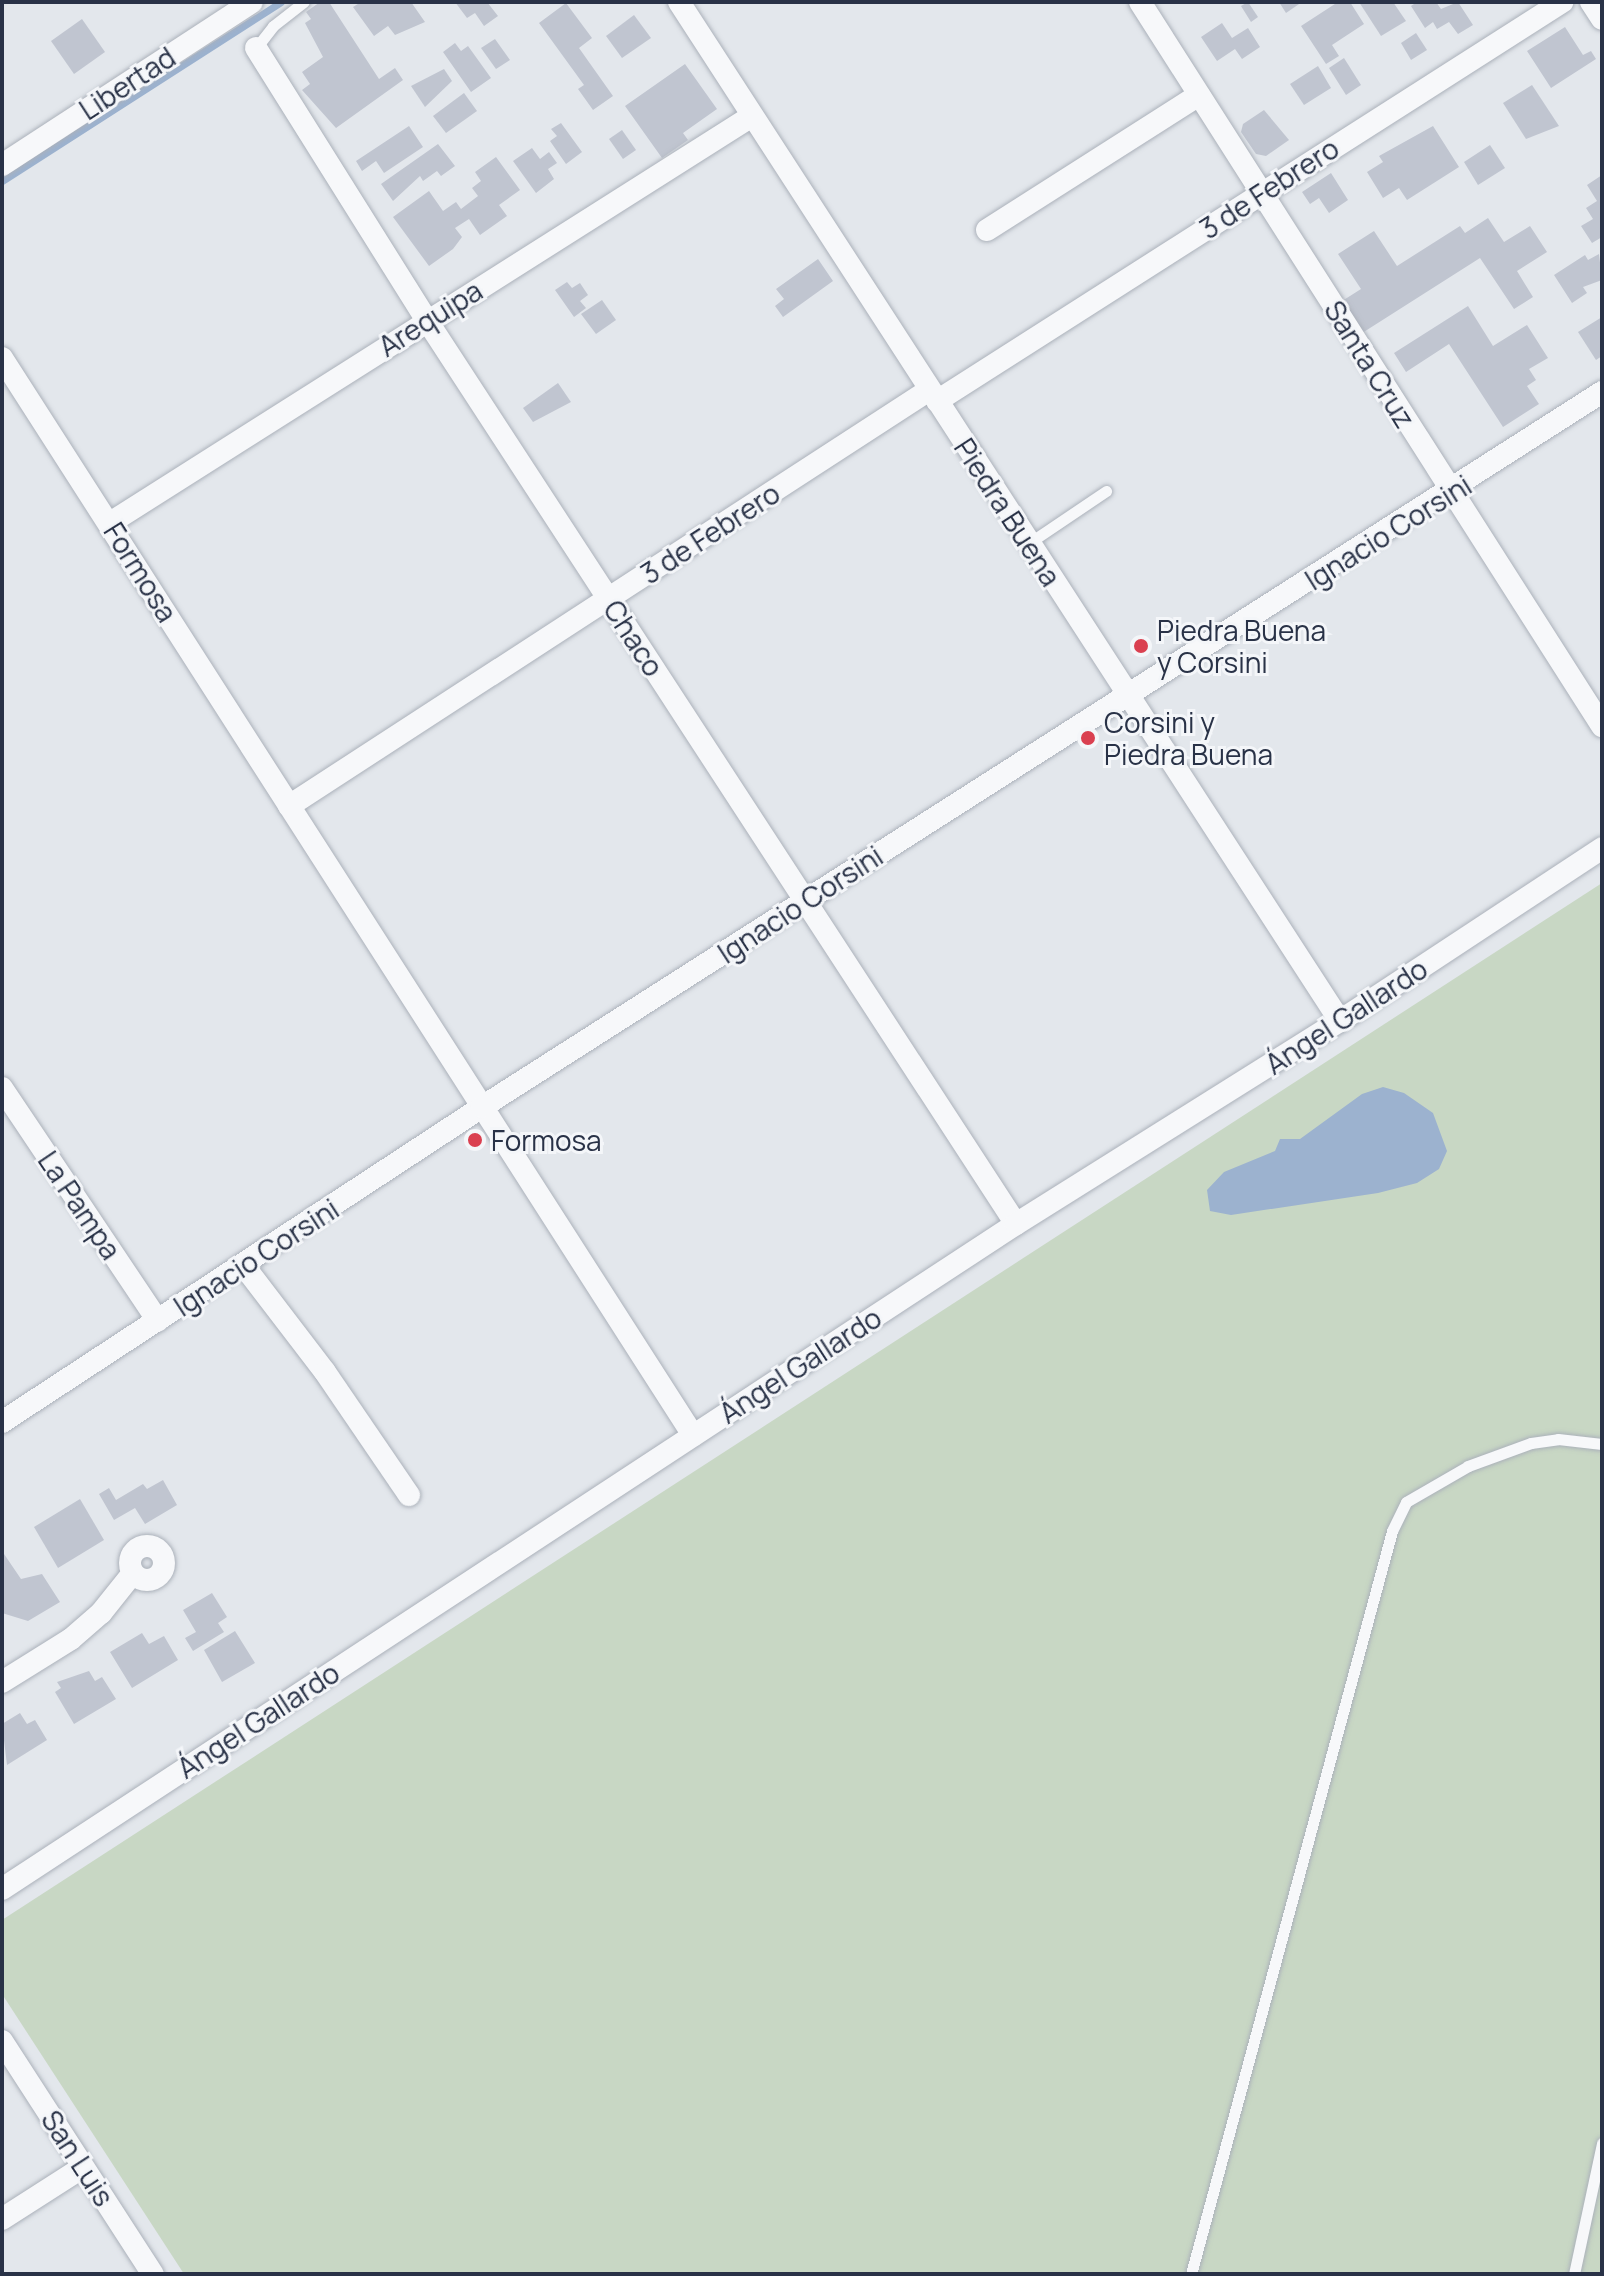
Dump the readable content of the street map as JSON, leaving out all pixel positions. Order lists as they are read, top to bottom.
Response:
{
  "streets": {
    "street": [
      "Libertad",
      "3 de Febrero",
      "Arequipa",
      "Santa Cruz",
      "Piedra Buena",
      "Ignacio Corsini",
      "Formosa",
      "Chaco",
      "Ángel Gallardo",
      "La Pampa",
      "San Luis"
    ]
  },
  "crossings": [
    ["3 de Febrero", "Santa Cruz"],
    ["3 de Febrero", "Piedra Buena"],
    ["3 de Febrero", "Formosa"],
    ["3 de Febrero", "Chaco"],
    ["Arequipa", "Piedra Buena"],
    ["Arequipa", "Formosa"],
    ["Arequipa", "Chaco"],
    ["Santa Cruz", "Ignacio Corsini"],
    ["Piedra Buena", "Ignacio Corsini"],
    ["Piedra Buena", "Ángel Gallardo"],
    ["Ignacio Corsini", "Formosa"],
    ["Ignacio Corsini", "Chaco"],
    ["Ignacio Corsini", "La Pampa"],
    ["Formosa", "Ángel Gallardo"],
    ["Chaco", "Ángel Gallardo"]
  ],
  "places": ["Piedra Buena y Corsini", "Corsini y Piedra Buena", "Formosa"]
}
